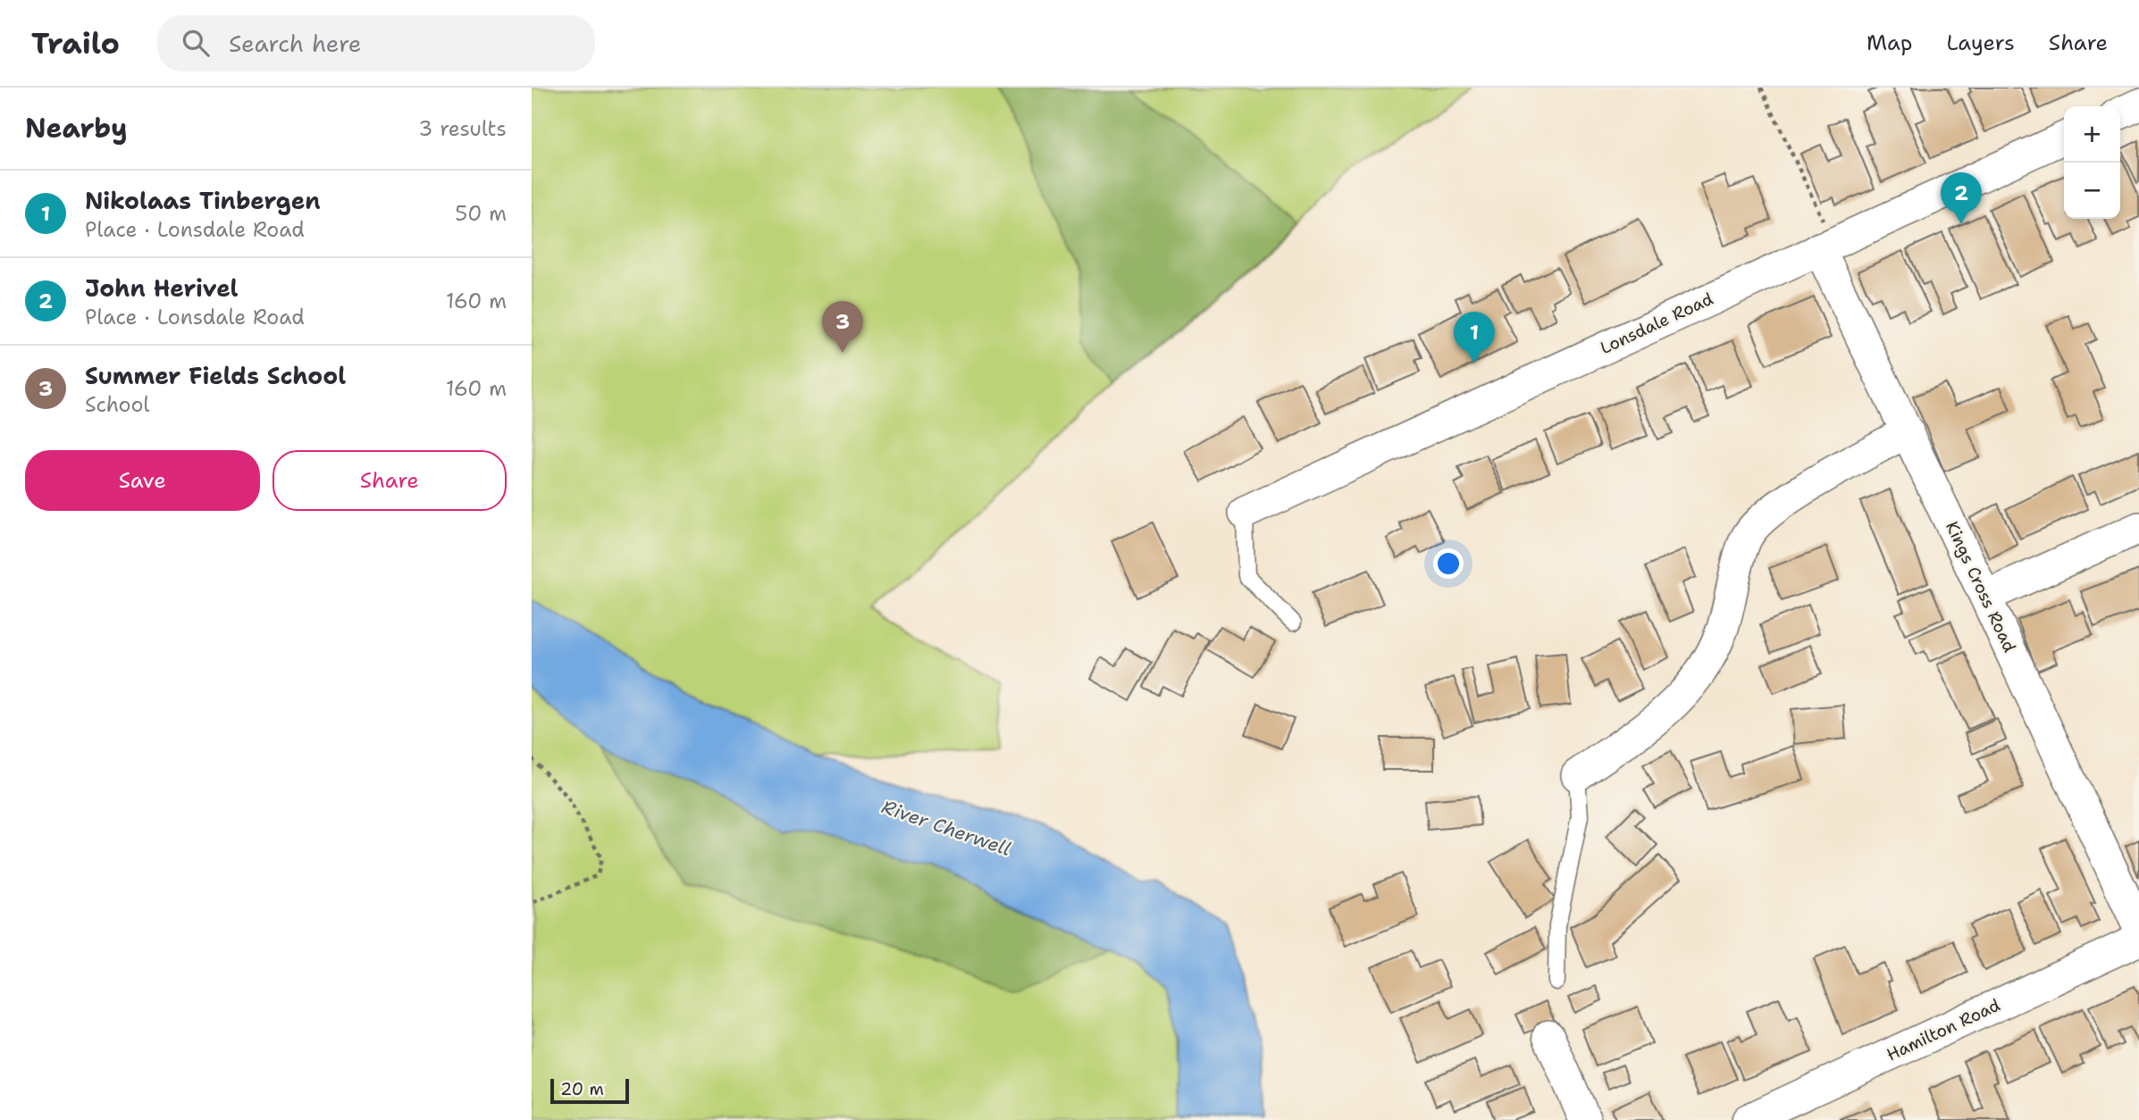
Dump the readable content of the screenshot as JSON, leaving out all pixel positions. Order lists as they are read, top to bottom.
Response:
{
  "streets": {
    "street": ["Lonsdale Road", "Kings Cross Road", "Hamilton Road"]
  },
  "crossings": [
    ["Lonsdale Road", "Kings Cross Road"]
  ],
  "water": ["River Cherwell"],
  "scale_bar": "20 m",
  "page": {
    "header": "Trailo",
    "search": "Search here",
    "nav": ["Map", "Layers", "Share"],
    "heading": ["Nearby", "3 results"],
    "map_buttons": ["+", "−"],
    "list": [
      {
        "mark": "1",
        "name": "Nikolaas Tinbergen",
        "note": "Place · Lonsdale Road",
        "value": "50 m"
      },
      {
        "mark": "2",
        "name": "John Herivel",
        "note": "Place · Lonsdale Road",
        "value": "160 m"
      },
      {
        "mark": "3",
        "name": "Summer Fields School",
        "note": "School",
        "value": "160 m"
      }
    ],
    "pins": ["2", "3", "1"],
    "buttons": ["Save", "Share"],
    "scale": "20 m"
  }
}
